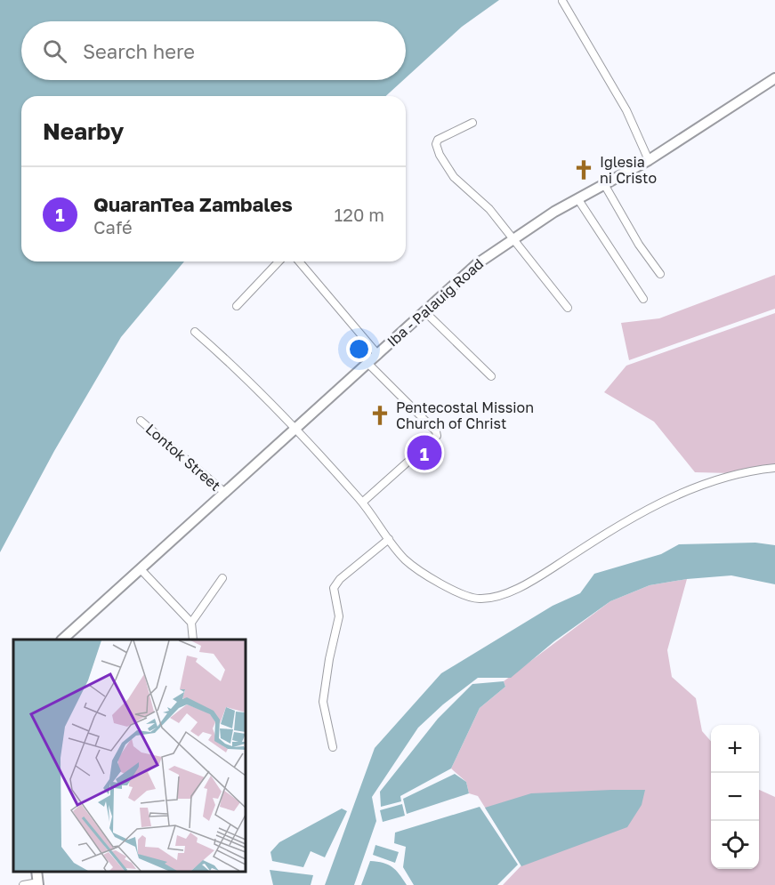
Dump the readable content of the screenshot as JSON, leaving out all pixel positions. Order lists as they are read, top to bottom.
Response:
{
  "streets": {
    "main road": ["Iba - Palauig Road"],
    "street": ["Lontok Street"]
  },
  "crossings": [
    ["Iba - Palauig Road", "Lontok Street"]
  ],
  "places": {
    "church": ["Iglesia ni Cristo", "Pentecostal Mission Church of Christ"]
  },
  "page": {
    "search": "Search here",
    "heading": "Nearby",
    "list": [
      {
        "mark": "1",
        "name": "QuaranTea Zambales",
        "note": "Café",
        "value": "120 m"
      }
    ],
    "pins": "1",
    "map_buttons": ["+", "−"]
  }
}
